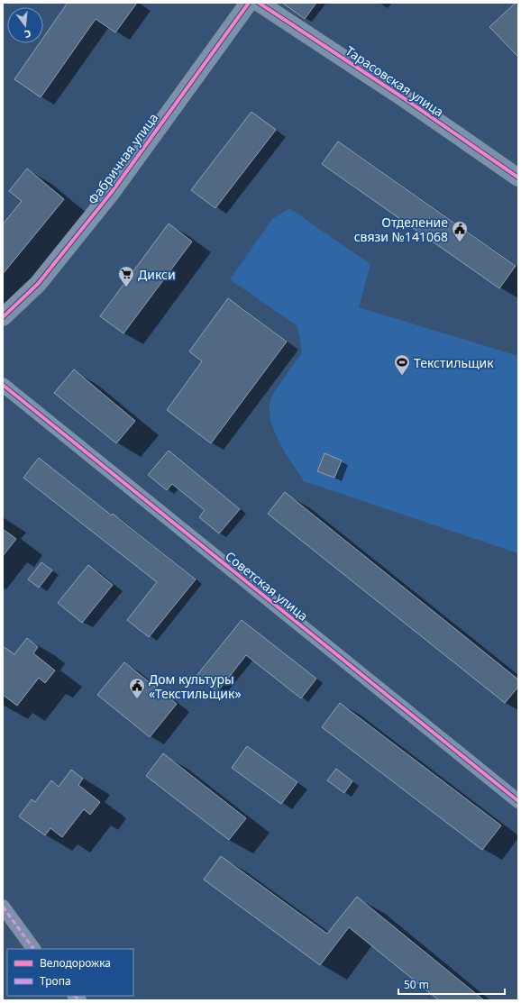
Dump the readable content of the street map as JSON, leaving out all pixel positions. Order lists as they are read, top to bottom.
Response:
{
  "streets": {
    "street": ["Тарасовская улица", "Фабричная улица", "Советская улица"]
  },
  "places": {
    "public building": ["Отделение связи №141068", "Дом культуры «Текстильщик»"],
    "supermarket": ["Дикси"],
    "sports": ["Текстильщик"]
  },
  "legend": ["Велодорожка", "Тропа"],
  "scale_bar": "50 m",
  "north": "bottom"
}
